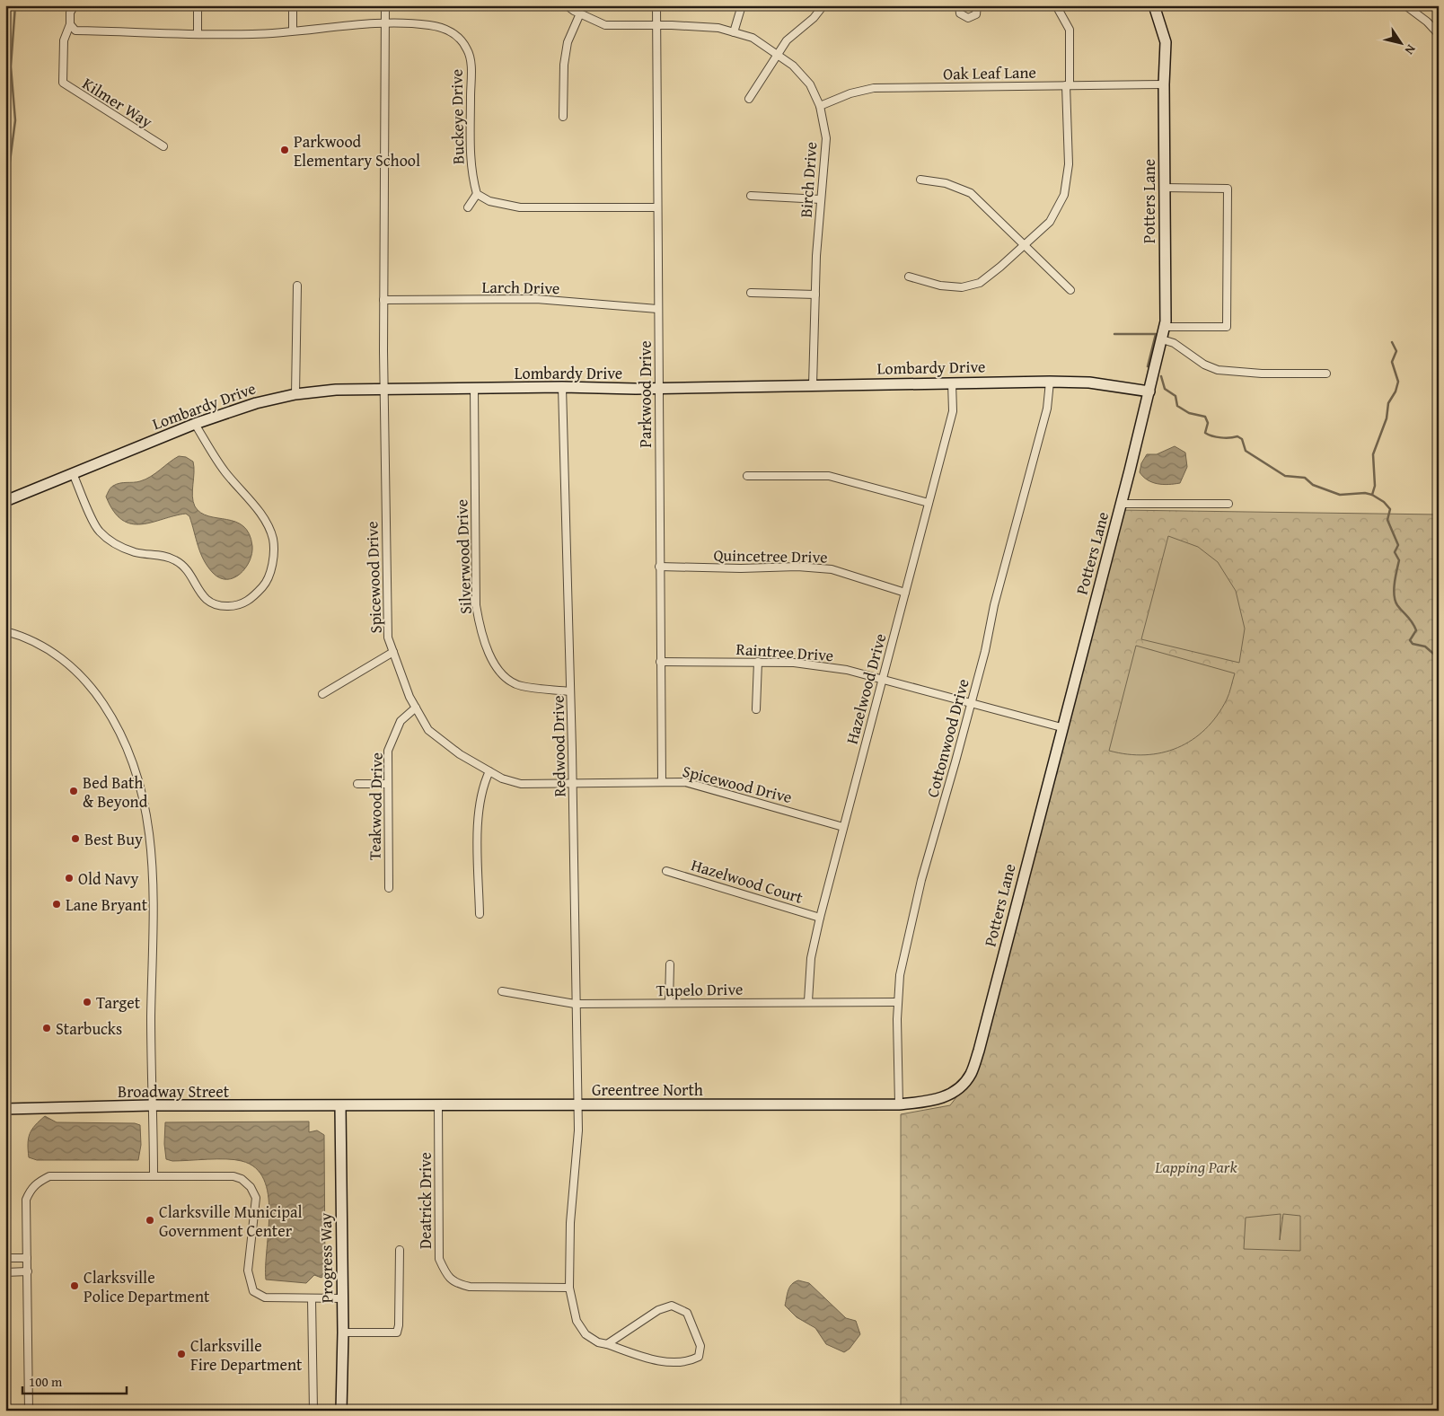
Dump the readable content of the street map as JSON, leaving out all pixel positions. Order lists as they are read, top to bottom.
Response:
{
  "streets": {
    "main road": [
      "Potters Lane",
      "Lombardy Drive",
      "Greentree North",
      "Broadway Street",
      "Progress Way"
    ],
    "street": [
      "Oak Leaf Lane",
      "Kilmer Way",
      "Buckeye Drive",
      "Birch Drive",
      "Larch Drive",
      "Parkwood Drive",
      "Quincetree Drive",
      "Silverwood Drive",
      "Spicewood Drive",
      "Raintree Drive",
      "Hazelwood Drive",
      "Cottonwood Drive",
      "Redwood Drive",
      "Teakwood Drive",
      "Hazelwood Court",
      "Tupelo Drive",
      "Deatrick Drive"
    ]
  },
  "crossings": [
    ["Oak Leaf Lane", "Birch Drive"],
    ["Oak Leaf Lane", "Potters Lane"],
    ["Kilmer Way", "Buckeye Drive"],
    ["Buckeye Drive", "Spicewood Drive"],
    ["Birch Drive", "Lombardy Drive"],
    ["Birch Drive", "Parkwood Drive"],
    ["Potters Lane", "Lombardy Drive"],
    ["Potters Lane", "Raintree Drive"],
    ["Potters Lane", "Greentree North"],
    ["Larch Drive", "Parkwood Drive"],
    ["Larch Drive", "Spicewood Drive"],
    ["Lombardy Drive", "Parkwood Drive"],
    ["Lombardy Drive", "Silverwood Drive"],
    ["Lombardy Drive", "Spicewood Drive"],
    ["Lombardy Drive", "Hazelwood Drive"],
    ["Lombardy Drive", "Cottonwood Drive"],
    ["Lombardy Drive", "Redwood Drive"],
    ["Parkwood Drive", "Quincetree Drive"],
    ["Parkwood Drive", "Spicewood Drive"],
    ["Parkwood Drive", "Raintree Drive"],
    ["Quincetree Drive", "Hazelwood Drive"],
    ["Silverwood Drive", "Redwood Drive"],
    ["Spicewood Drive", "Hazelwood Drive"],
    ["Spicewood Drive", "Redwood Drive"],
    ["Spicewood Drive", "Teakwood Drive"],
    ["Raintree Drive", "Hazelwood Drive"],
    ["Raintree Drive", "Cottonwood Drive"],
    ["Hazelwood Drive", "Hazelwood Court"],
    ["Hazelwood Drive", "Tupelo Drive"],
    ["Cottonwood Drive", "Tupelo Drive"],
    ["Cottonwood Drive", "Greentree North"],
    ["Redwood Drive", "Tupelo Drive"],
    ["Redwood Drive", "Greentree North"],
    ["Redwood Drive", "Deatrick Drive"],
    ["Greentree North", "Broadway Street"],
    ["Greentree North", "Deatrick Drive"],
    ["Greentree North", "Progress Way"],
    ["Broadway Street", "Progress Way"],
    ["Deatrick Drive", "Progress Way"]
  ],
  "parks": ["Lapping Park"],
  "places": [
    "Parkwood Elementary School",
    "Bed Bath & Beyond",
    "Best Buy",
    "Old Navy",
    "Lane Bryant",
    "Target",
    "Starbucks",
    "Clarksville Municipal Government Center",
    "Clarksville Police Department",
    "Clarksville Fire Department"
  ],
  "scale_bar": "100 m",
  "north": "bottom right"
}
